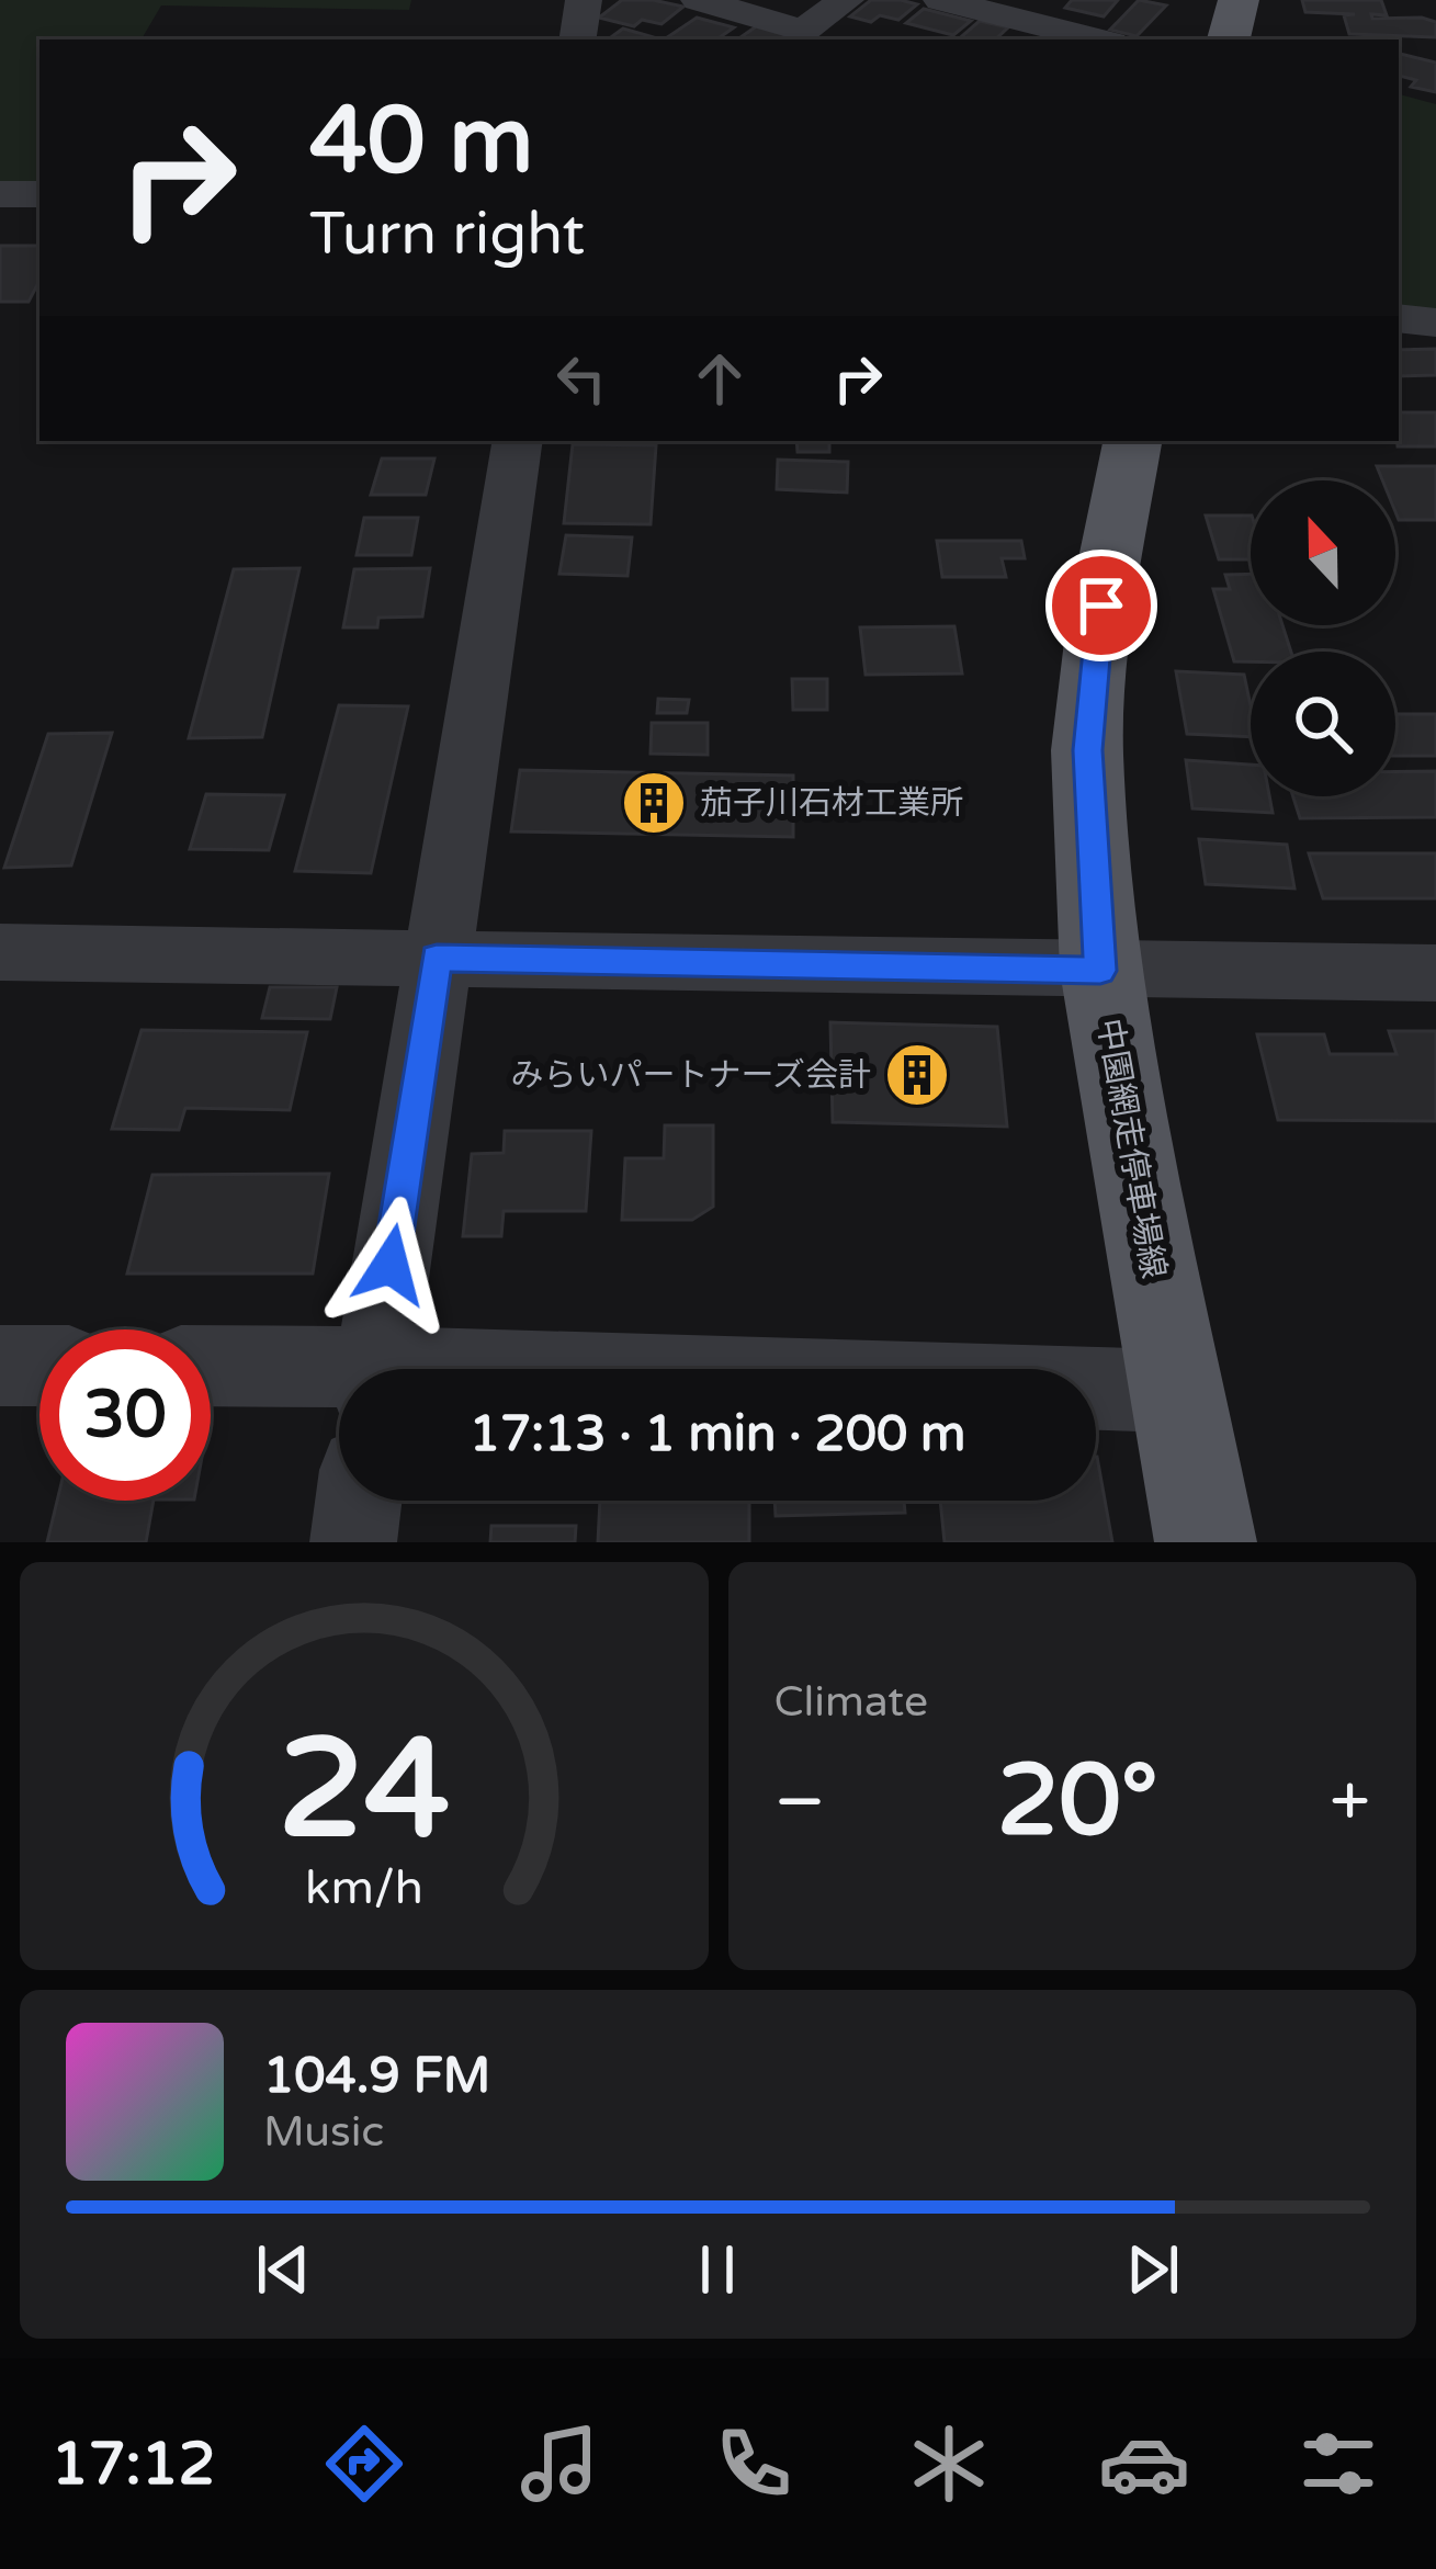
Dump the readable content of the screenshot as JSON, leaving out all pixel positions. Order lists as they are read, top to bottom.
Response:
{
  "streets": {
    "main road": ["中園網走停車場線"]
  },
  "places": {
    "building": ["茄子川石材工業所", "みらいパートナーズ会計"]
  },
  "north": "top",
  "page": {
    "turn": ["40 m", "Turn right"],
    "limit": "30",
    "trip": "17:13 · 1 min · 200 m",
    "tile": "Climate",
    "heat": ["−", "20°", "+"],
    "song": ["104.9 FM", "Music"],
    "tabs": "17:12",
    "gauge": ["24", "km/h"]
  }
}
